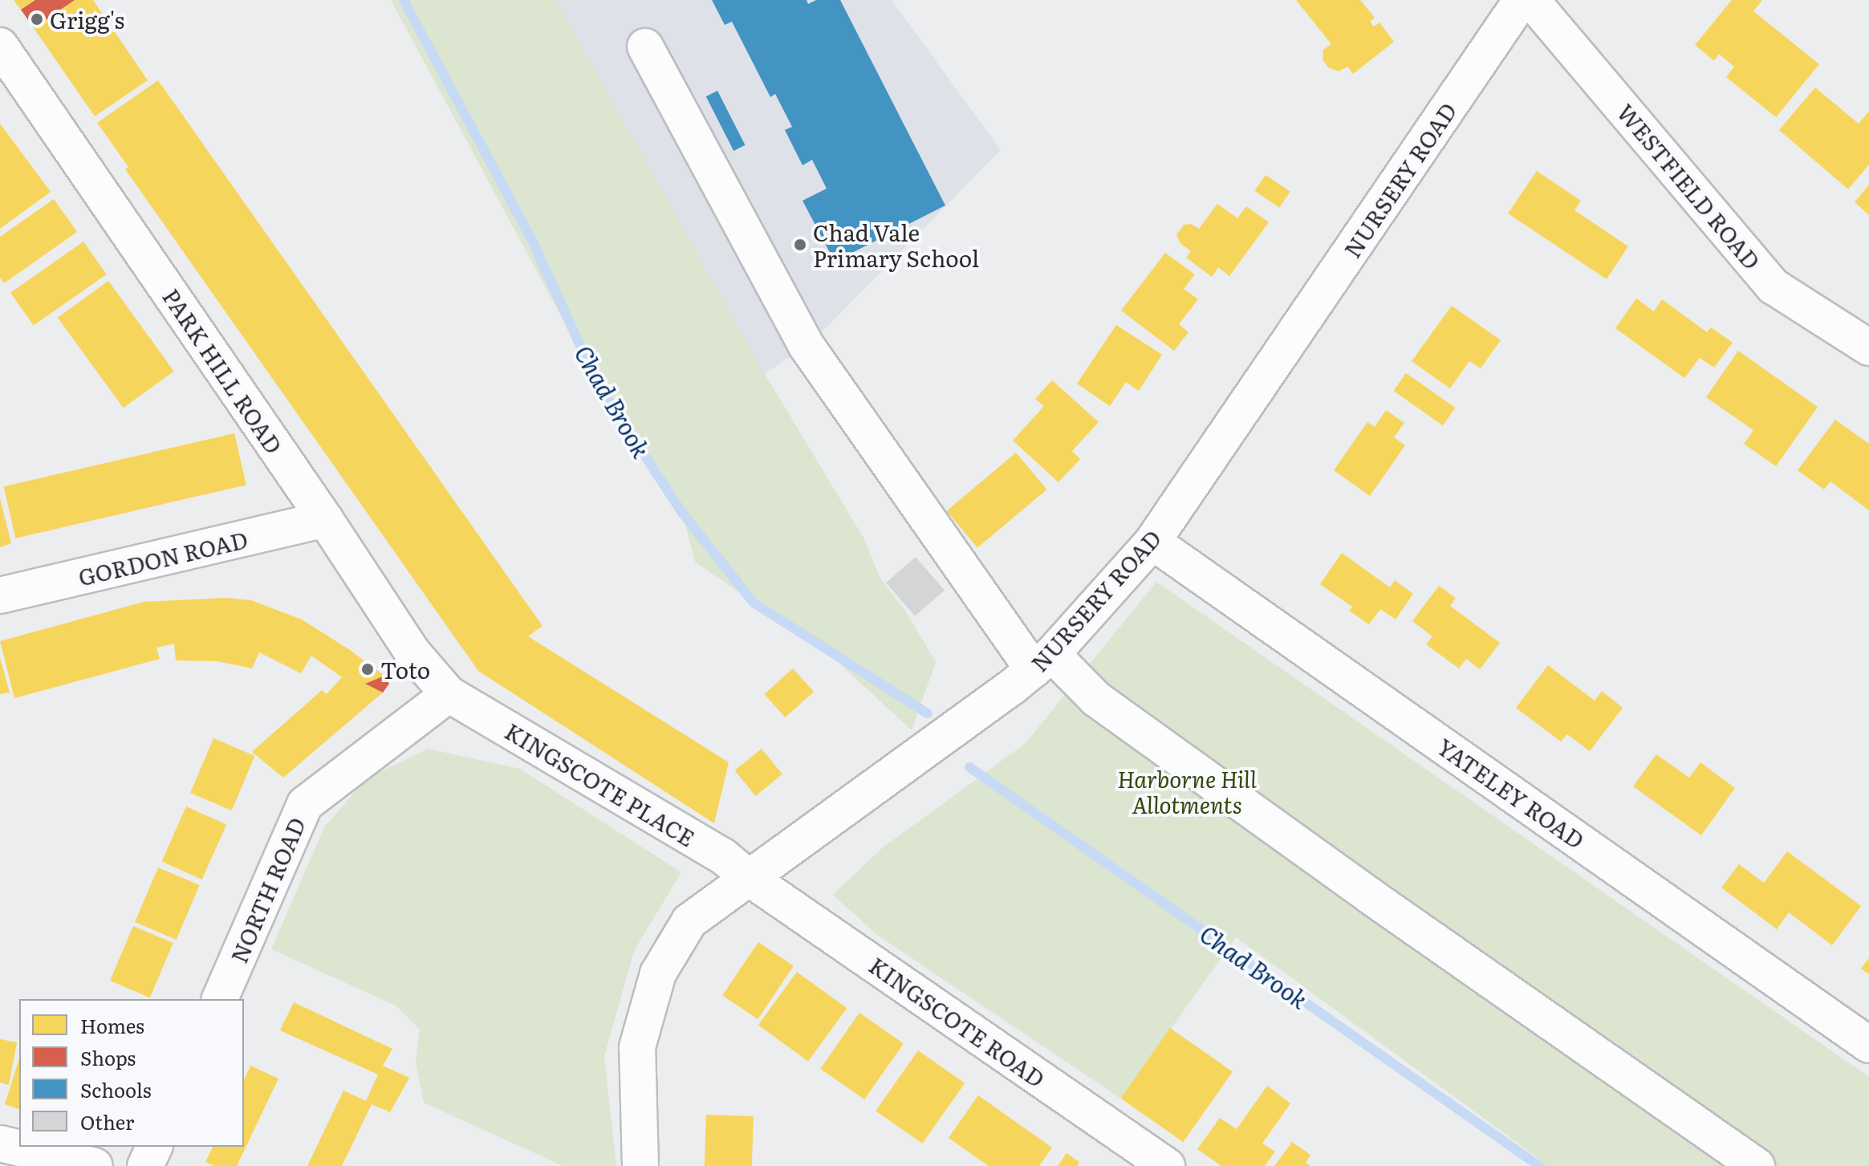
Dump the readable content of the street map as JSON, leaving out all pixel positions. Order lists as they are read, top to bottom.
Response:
{
  "streets": {
    "street": [
      "NURSERY ROAD",
      "WESTFIELD ROAD",
      "PARK HILL ROAD",
      "GORDON ROAD",
      "KINGSCOTE PLACE",
      "YATELEY ROAD",
      "NORTH ROAD",
      "KINGSCOTE ROAD"
    ]
  },
  "crossings": [
    ["NURSERY ROAD", "KINGSCOTE PLACE"],
    ["NURSERY ROAD", "YATELEY ROAD"],
    ["NURSERY ROAD", "KINGSCOTE ROAD"],
    ["PARK HILL ROAD", "GORDON ROAD"],
    ["PARK HILL ROAD", "KINGSCOTE PLACE"],
    ["PARK HILL ROAD", "NORTH ROAD"],
    ["KINGSCOTE PLACE", "NORTH ROAD"],
    ["KINGSCOTE PLACE", "KINGSCOTE ROAD"]
  ],
  "water": ["Chad Brook"],
  "parks": ["Harborne Hill Allotments"],
  "places": ["Grigg's", "Chad Vale Primary School", "Toto"],
  "legend": [
    "Homes",
    "Shops",
    "Schools",
    "Other"
  ]
}
